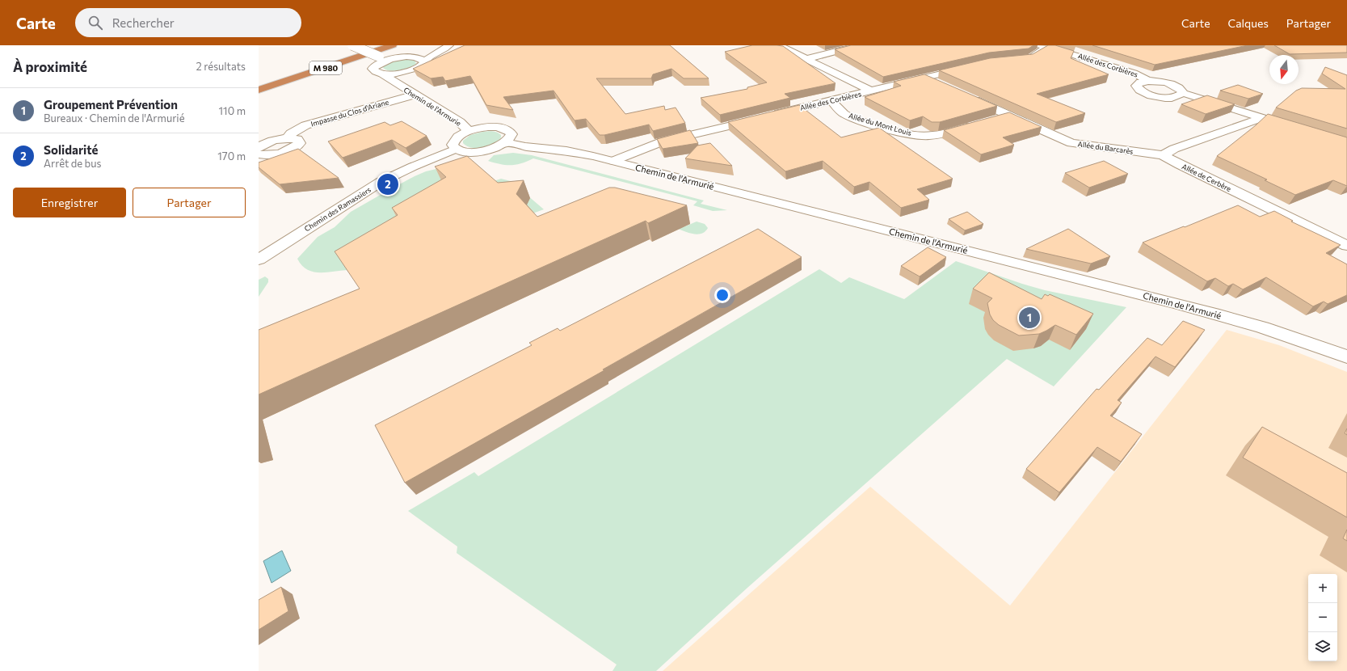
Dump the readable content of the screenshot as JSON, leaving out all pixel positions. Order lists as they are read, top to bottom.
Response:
{
  "streets": {
    "highway": ["M 980"],
    "street": [
      "Allée des Corbières",
      "Chemin de l'Armurie",
      "Impasse du Clos d'Ariane",
      "Allée du Mont Louis",
      "Allée du Barcarès",
      "Chemin de l'Armurié",
      "Allée de Cerbère",
      "Chemin des Ramassiers"
    ]
  },
  "crossings": [
    ["Allée des Corbières", "Allée du Mont Louis"],
    ["Allée des Corbières", "Chemin de l'Armurié"],
    ["Chemin de l'Armurie", "Impasse du Clos d'Ariane"],
    ["Allée du Barcarès", "Allée de Cerbère"]
  ],
  "north": "bottom",
  "page": {
    "header": "Carte",
    "search": "Rechercher",
    "nav": ["Carte", "Calques", "Partager"],
    "heading": ["À proximité", "2 résultats"],
    "list": [
      {
        "mark": "1",
        "name": "Groupement Prévention",
        "note": "Bureaux · Chemin de l'Armurié",
        "value": "110 m"
      },
      {
        "mark": "2",
        "name": "Solidarité",
        "note": "Arrêt de bus",
        "value": "170 m"
      }
    ],
    "pins": ["2", "1"],
    "buttons": ["Enregistrer", "Partager"],
    "map_buttons": ["+", "−"]
  }
}
